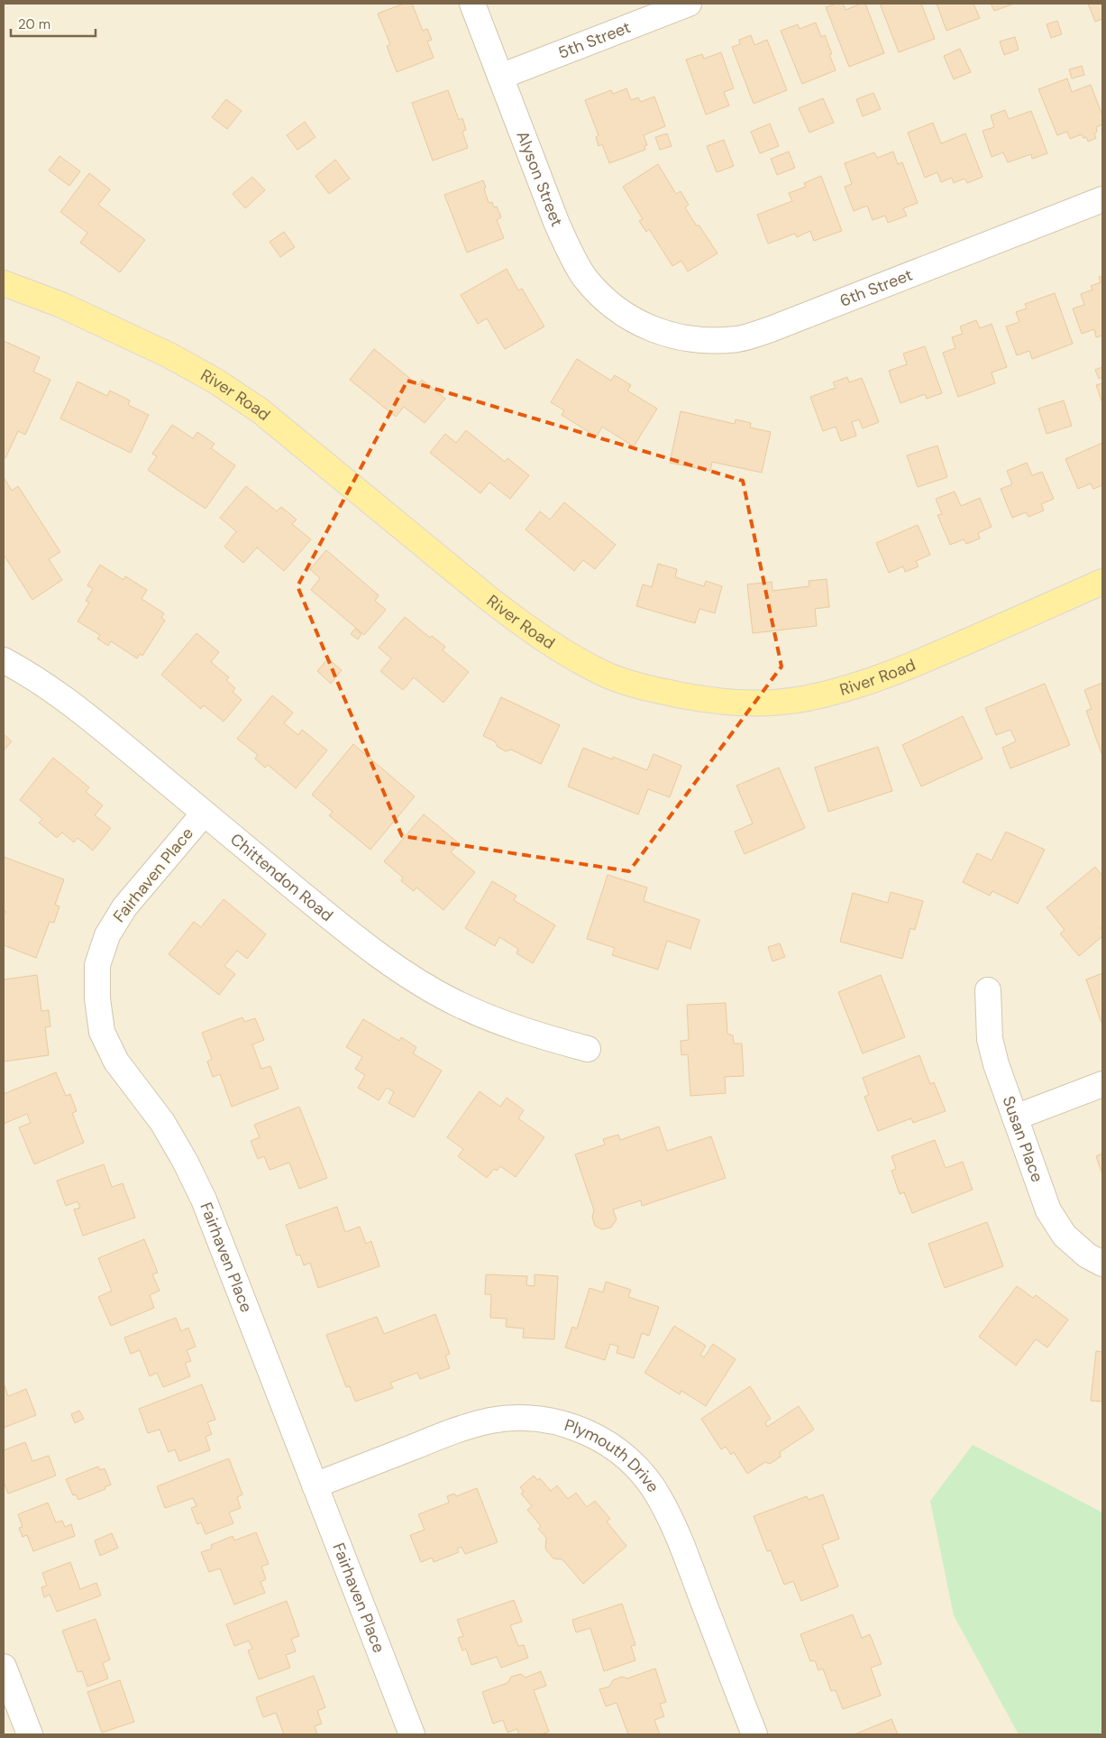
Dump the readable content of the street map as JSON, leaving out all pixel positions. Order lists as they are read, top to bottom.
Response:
{
  "streets": {
    "main road": ["River Road"],
    "street": [
      "5th Street",
      "Alyson Street",
      "6th Street",
      "Fairhaven Place",
      "Chittendon Road",
      "Susan Place",
      "Plymouth Drive"
    ]
  },
  "crossings": [
    ["5th Street", "Alyson Street"],
    ["Alyson Street", "6th Street"],
    ["Fairhaven Place", "Chittendon Road"],
    ["Fairhaven Place", "Plymouth Drive"]
  ],
  "scale_bar": "20 m"
}
